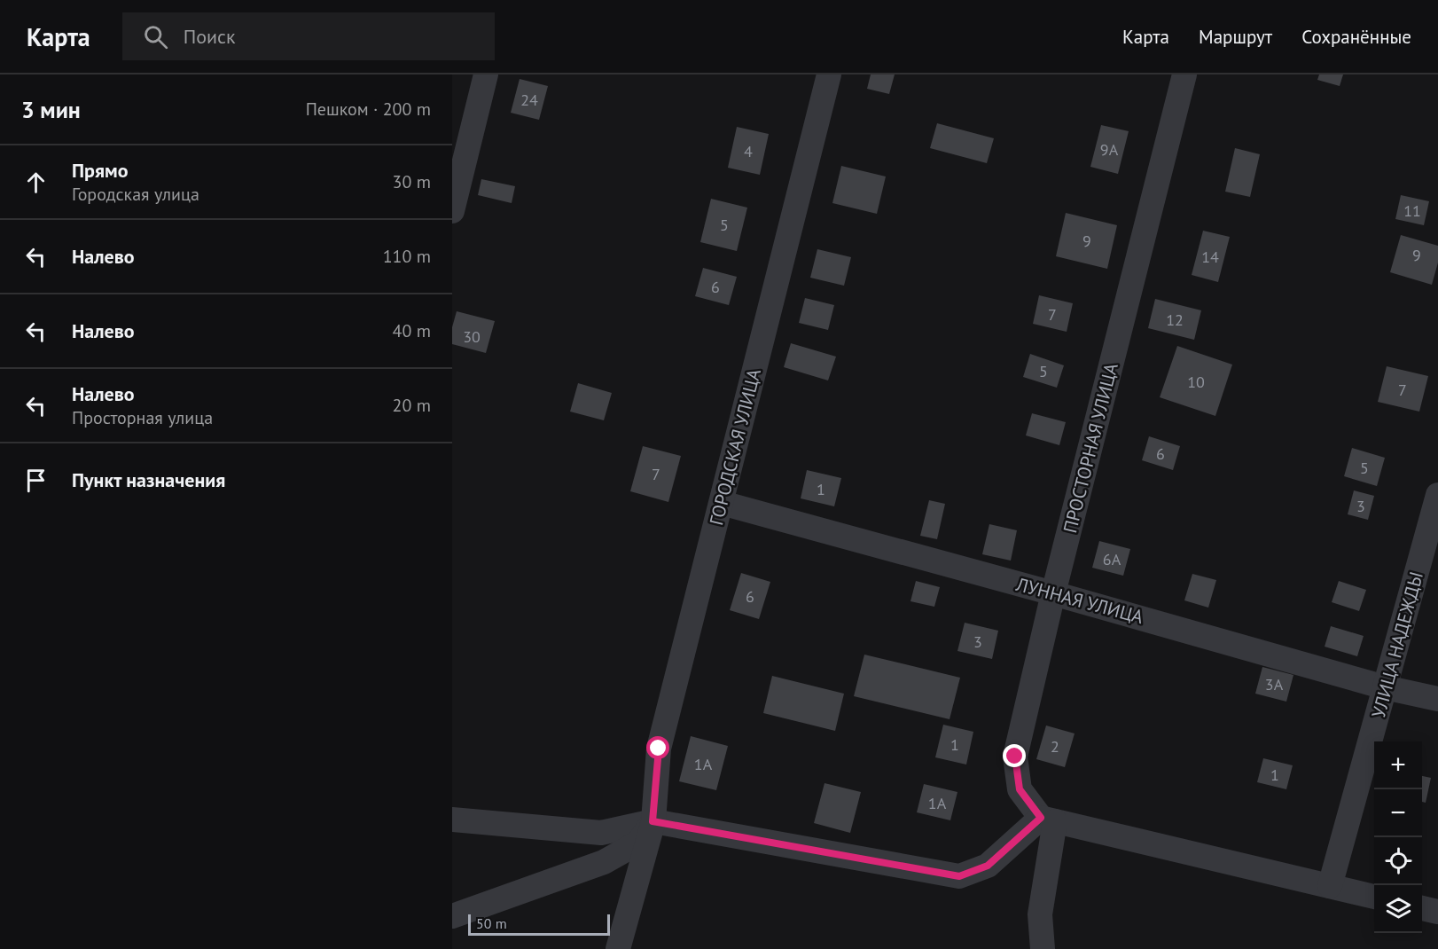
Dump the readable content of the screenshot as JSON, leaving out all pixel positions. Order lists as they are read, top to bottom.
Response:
{
  "streets": {
    "street": [
      "ГОРОДСКАЯ УЛИЦА",
      "ПРОСТОРНАЯ УЛИЦА",
      "ЛУННАЯ УЛИЦА",
      "УЛИЦА НАДЕЖДЫ"
    ]
  },
  "crossings": [
    ["ГОРОДСКАЯ УЛИЦА", "ЛУННАЯ УЛИЦА"],
    ["ПРОСТОРНАЯ УЛИЦА", "ЛУННАЯ УЛИЦА"],
    ["ЛУННАЯ УЛИЦА", "УЛИЦА НАДЕЖДЫ"]
  ],
  "house_numbers": [
    "24",
    "9А",
    "4",
    "11",
    "5",
    "9",
    "9",
    "14",
    "6",
    "7",
    "12",
    "30",
    "5",
    "10",
    "7",
    "6",
    "5",
    "7",
    "1",
    "3",
    "6А",
    "6",
    "3",
    "3А",
    "1",
    "2",
    "1А",
    "1",
    "1А"
  ],
  "scale_bar": "50 m",
  "page": {
    "header": "Карта",
    "search": "Поиск",
    "nav": ["Карта", "Маршрут", "Сохранённые"],
    "heading": ["3 мин", "Пешком · 200 m"],
    "list": [
      ["Прямо", "Городская улица", "30 m"],
      ["Налево", "110 m"],
      ["Налево", "40 m"],
      ["Налево", "Просторная улица", "20 m"],
      "Пункт назначения"
    ],
    "map_buttons": ["+", "−"],
    "scale": "50 m"
  }
}
